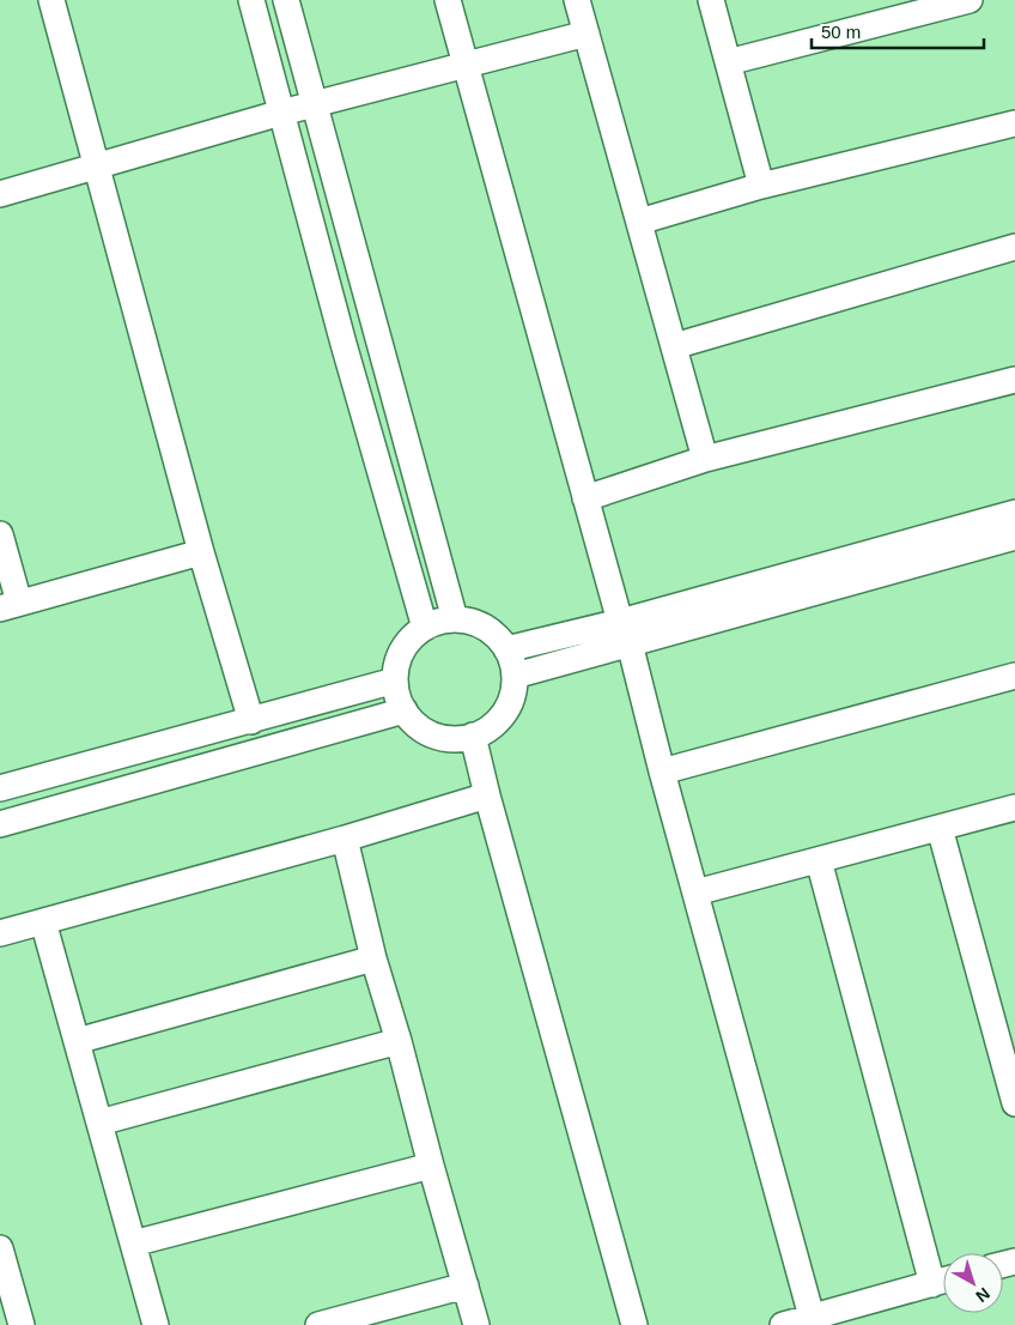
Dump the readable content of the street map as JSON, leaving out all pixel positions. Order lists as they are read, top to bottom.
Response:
{
  "scale_bar": "50 m",
  "north": "bottom right"
}
